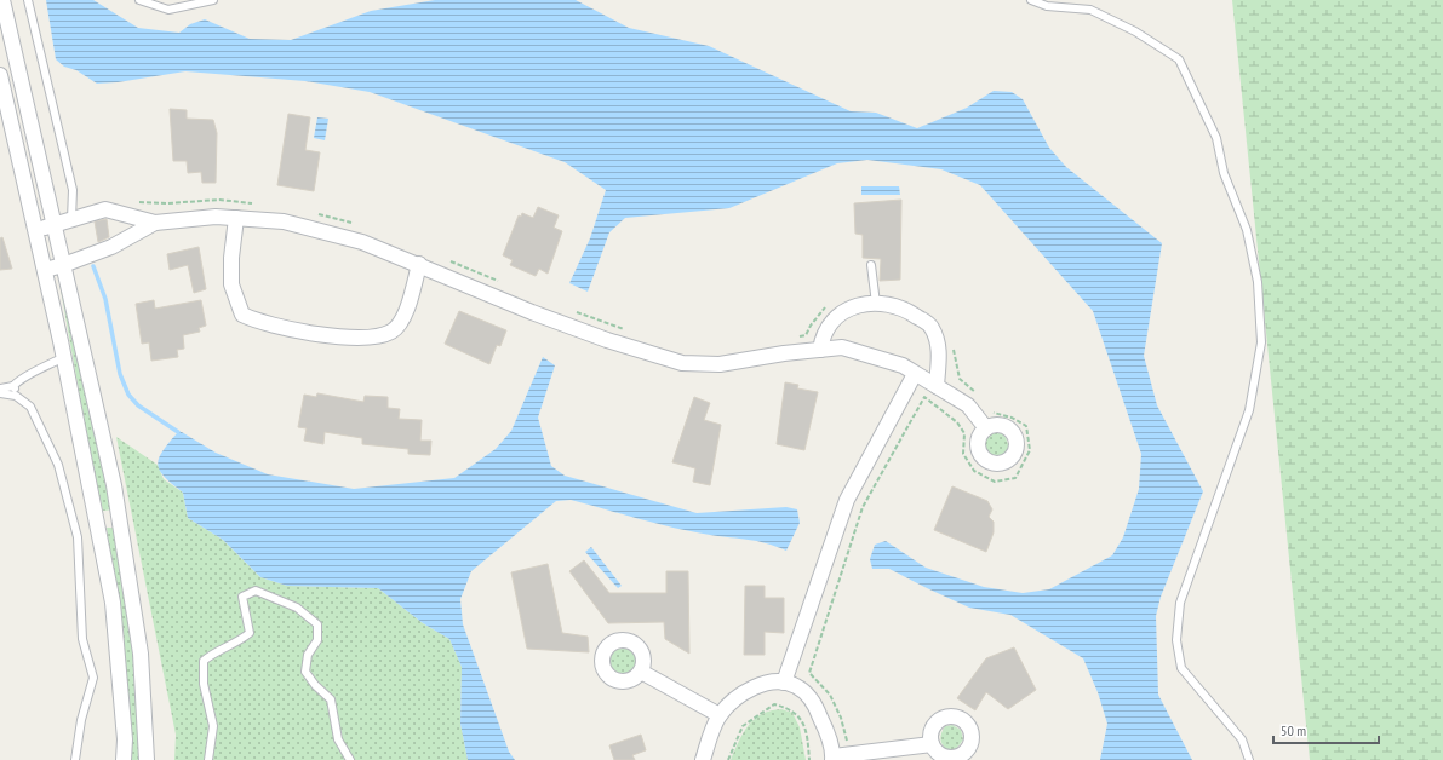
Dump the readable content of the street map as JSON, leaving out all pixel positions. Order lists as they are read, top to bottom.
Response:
{
  "scale_bar": "50 m"
}
